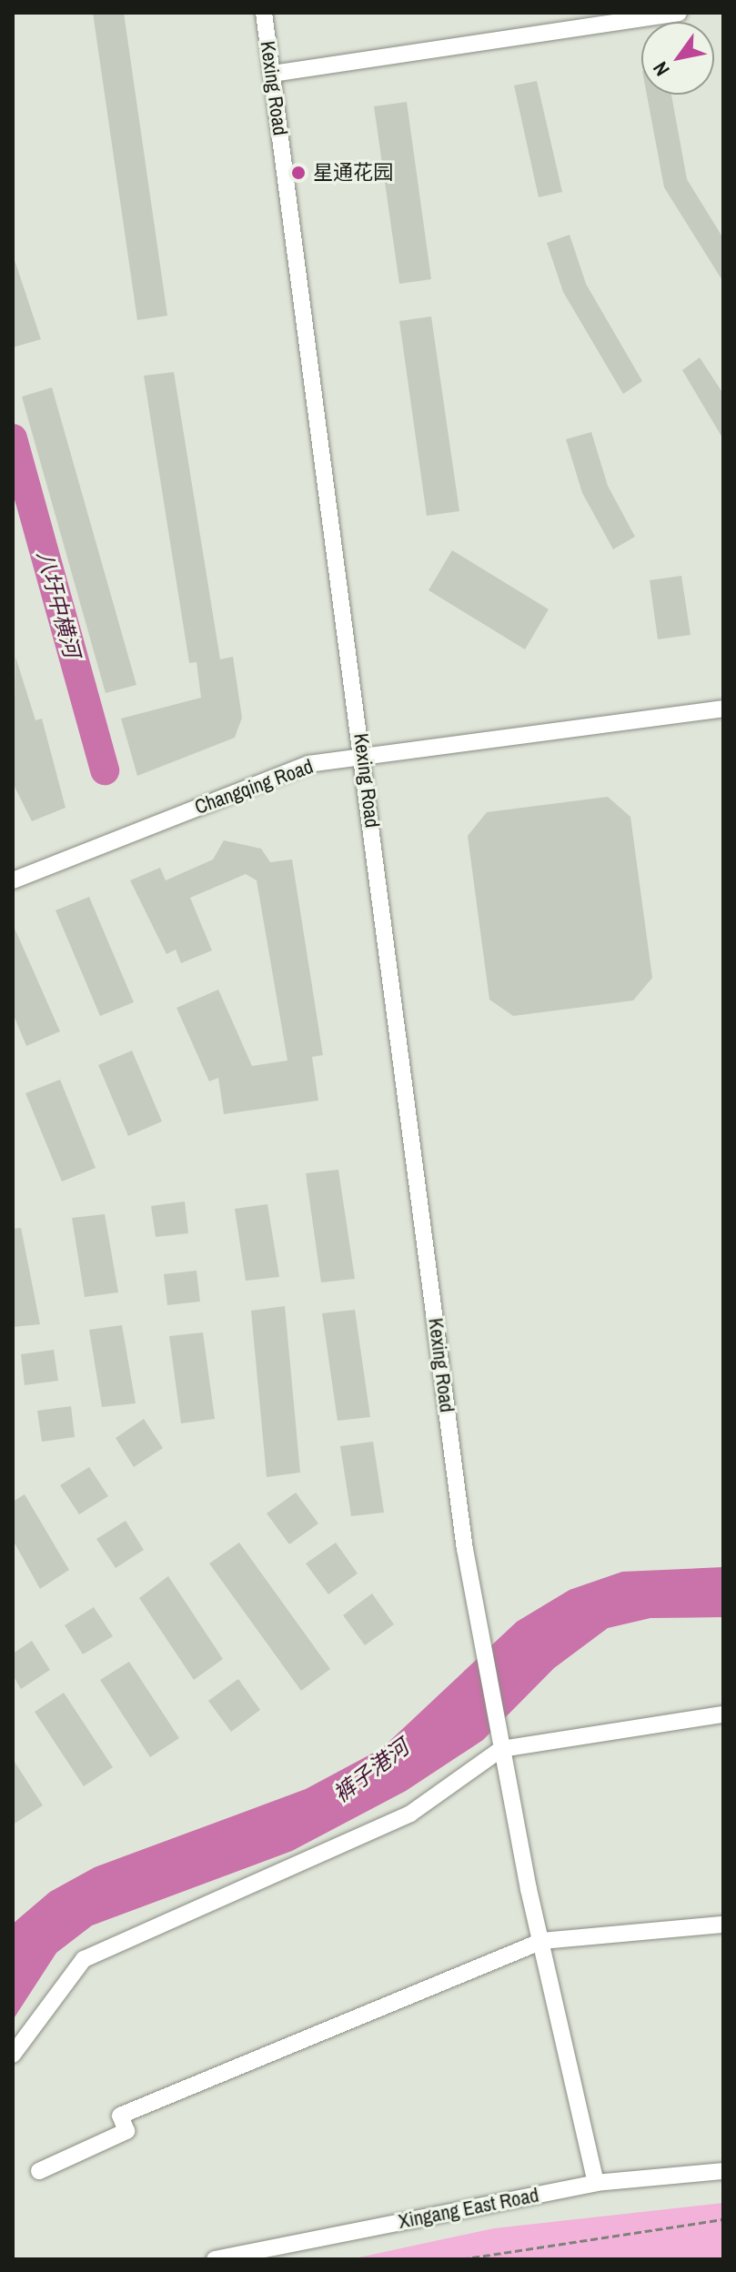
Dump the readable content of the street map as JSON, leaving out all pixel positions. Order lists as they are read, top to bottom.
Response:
{
  "streets": {
    "street": ["Kexing Road", "Changqing Road", "Xingang East Road"]
  },
  "crossings": [
    ["Kexing Road", "Changqing Road"],
    ["Kexing Road", "Xingang East Road"]
  ],
  "water": ["八圩中横河", "裤子港河"],
  "places": ["星通花园"],
  "north": "bottom left"
}
